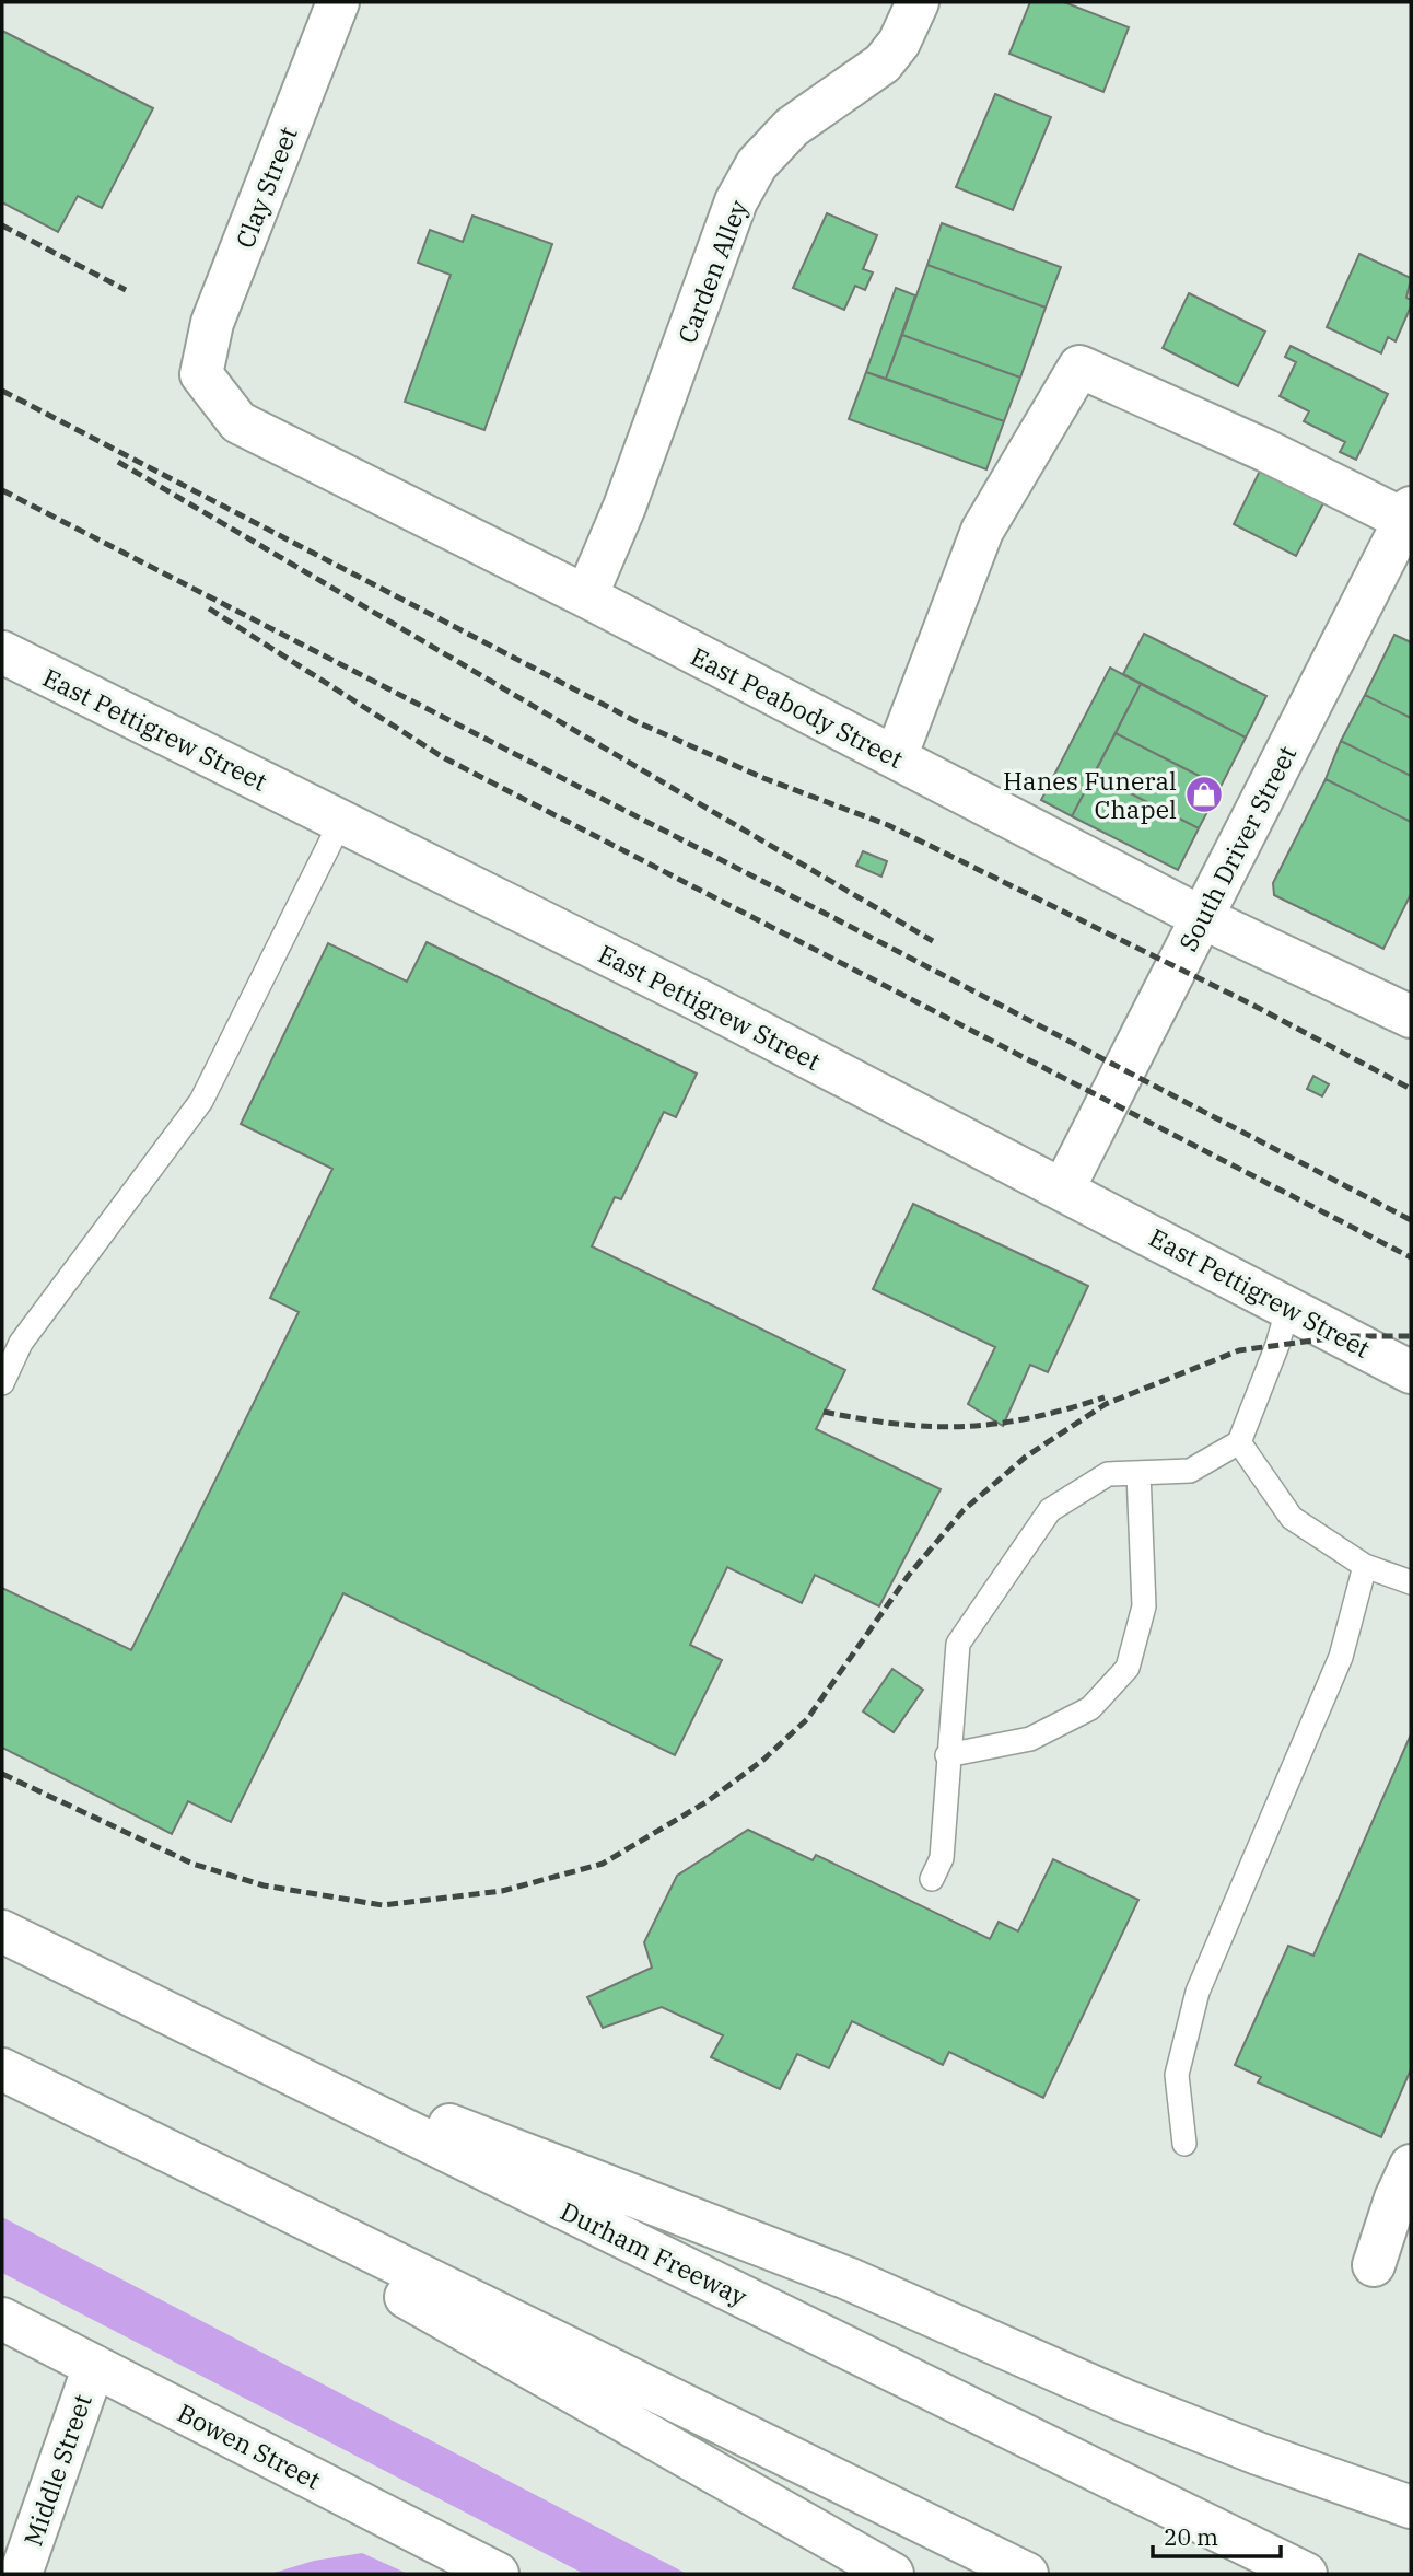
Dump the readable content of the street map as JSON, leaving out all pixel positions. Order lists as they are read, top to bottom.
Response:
{
  "streets": {
    "main road": [
      "Clay Street",
      "Carden Alley",
      "East Peabody Street",
      "East Pettigrew Street",
      "South Driver Street",
      "Durham Freeway",
      "Bowen Street",
      "Middle Street"
    ]
  },
  "crossings": [
    ["Clay Street", "East Peabody Street"],
    ["Carden Alley", "East Peabody Street"],
    ["East Peabody Street", "South Driver Street"],
    ["East Pettigrew Street", "South Driver Street"],
    ["Bowen Street", "Middle Street"]
  ],
  "places": {
    "shop": ["Hanes Funeral Chapel"]
  },
  "scale_bar": "20 m"
}
